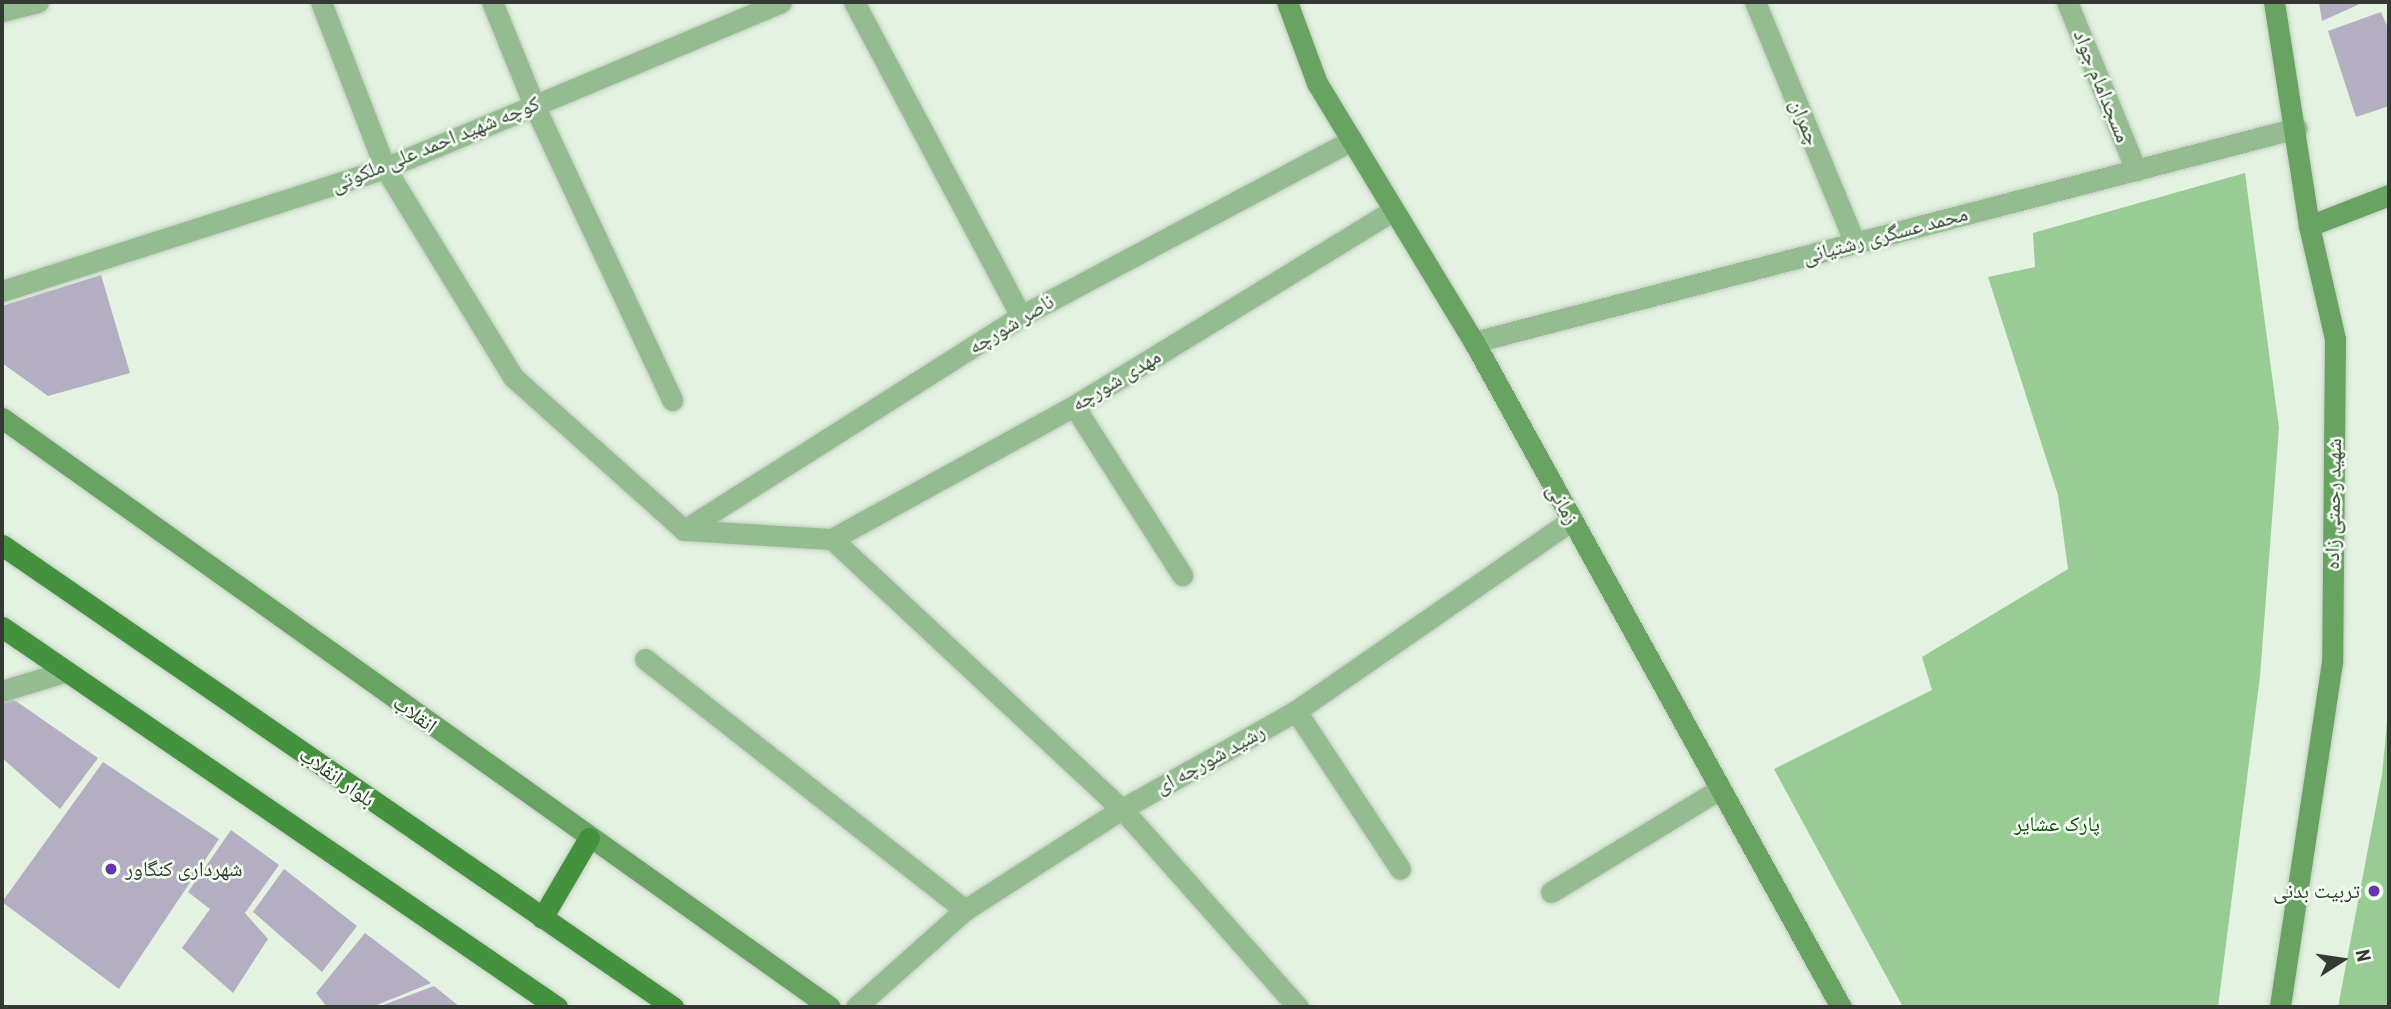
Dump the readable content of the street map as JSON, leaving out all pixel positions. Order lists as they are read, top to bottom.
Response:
{
  "streets": {
    "main road": ["بلوار انقلاب"],
    "street": [
      "مسجدامام جواد",
      "چمران",
      "کوچه شهید احمد علی ملکوتی",
      "محمد عسگری رشتیانی",
      "ناصر شورچه",
      "مهدی شورچه",
      "زمانی",
      "شهید رحمتی زاده",
      "انقلاب",
      "رشید شورچه ای"
    ]
  },
  "crossings": [
    ["مسجدامام جواد", "محمد عسگری رشتیانی"],
    ["چمران", "محمد عسگری رشتیانی"],
    ["محمد عسگری رشتیانی", "زمانی"],
    ["محمد عسگری رشتیانی", "شهید رحمتی زاده"],
    ["ناصر شورچه", "زمانی"],
    ["مهدی شورچه", "زمانی"],
    ["زمانی", "رشید شورچه ای"]
  ],
  "parks": ["پارک عشایر"],
  "places": ["شهرداری کنگاور", "تربیت بدنی"],
  "north": "right"
}
